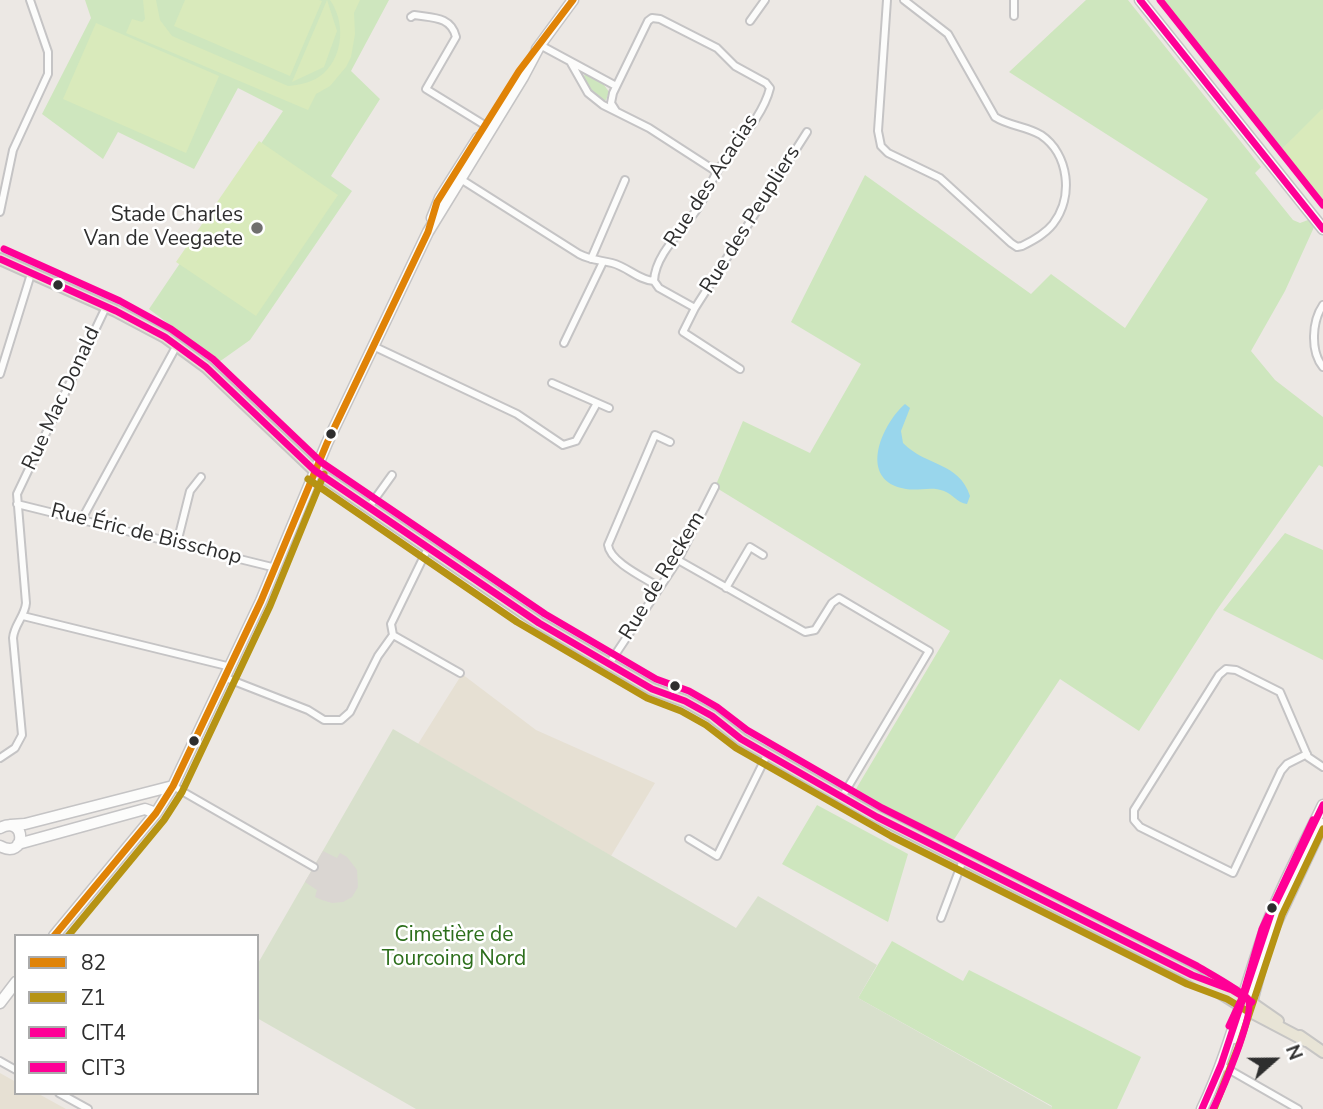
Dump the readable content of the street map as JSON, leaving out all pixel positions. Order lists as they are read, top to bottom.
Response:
{
  "streets": {
    "street": [
      "Rue des Acacias",
      "Rue des Peupliers",
      "Rue Mac Donald",
      "Rue Éric de Bisschop",
      "Rue de Reckem"
    ]
  },
  "crossings": [
    ["Rue Mac Donald", "Rue Éric de Bisschop"]
  ],
  "parks": ["Cimetière de Tourcoing Nord"],
  "places": ["Stade Charles Van de Veegaete"],
  "lines": [
    "transit line 82",
    "transit line CIT4",
    "transit line CIT3",
    "transit line Z1"
  ],
  "legend": [
    "82",
    "Z1",
    "CIT4",
    "CIT3"
  ],
  "north": "right"
}
